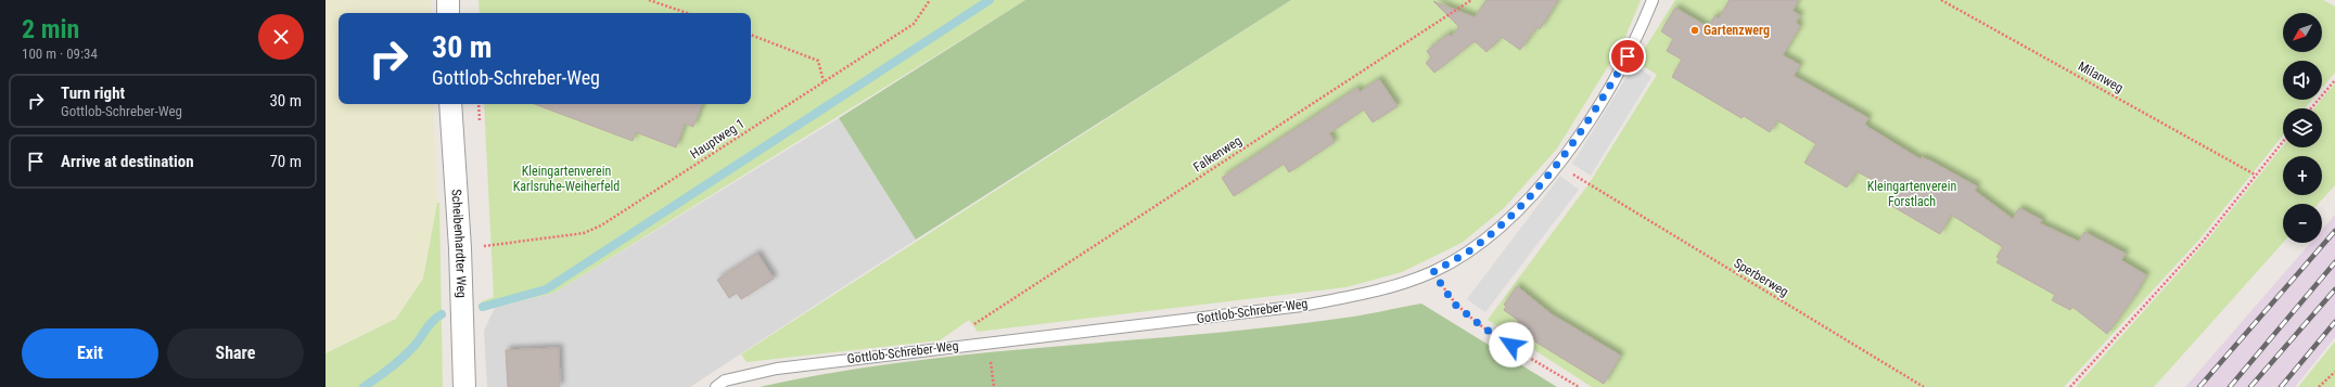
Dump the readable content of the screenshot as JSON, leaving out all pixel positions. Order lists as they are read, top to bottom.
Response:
{
  "streets": {
    "street": ["Scheibenhardter Weg"],
    "lane": ["Gottlob-Schreber-Weg"],
    "path": [
      "Milanweg",
      "Hauptweg 1",
      "Falkenweg",
      "Sperberweg"
    ]
  },
  "parks": ["Kleingartenverein Karlsruhe-Weiherfeld", "Kleingartenverein Forstlach"],
  "places": ["Gartenzwerg"],
  "north": "bottom left",
  "page": {
    "heading": ["2 min", "100 m · 09:34"],
    "map_buttons": ["+", "−"],
    "turn": ["30 m", "Gottlob-Schreber-Weg"],
    "list": [
      {
        "name": "Turn right",
        "note": "Gottlob-Schreber-Weg",
        "value": "30 m"
      },
      {
        "name": "Arrive at destination",
        "value": "70 m"
      }
    ],
    "buttons": ["Exit", "Share"]
  }
}
